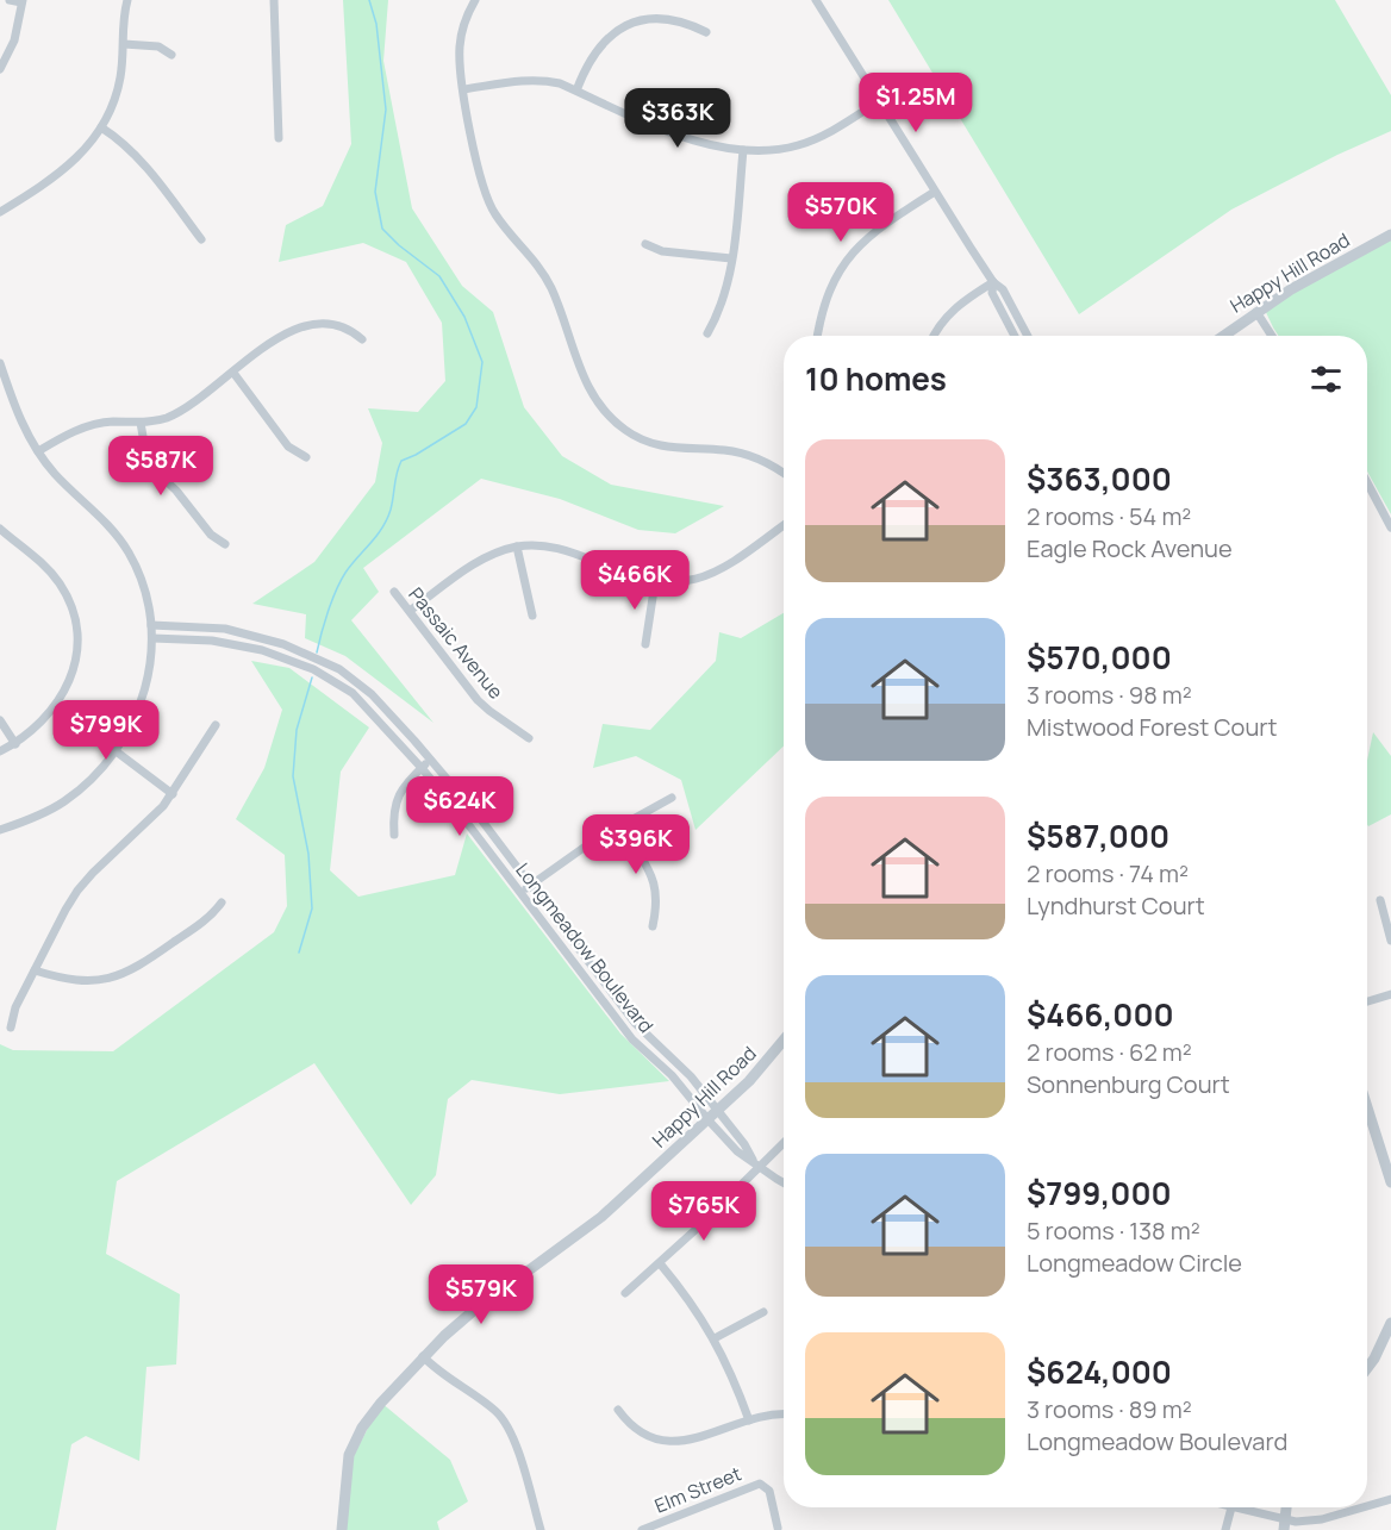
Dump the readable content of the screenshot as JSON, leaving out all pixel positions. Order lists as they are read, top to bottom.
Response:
{
  "streets": {
    "street": [
      "Happy Hill Road",
      "Passaic Avenue",
      "Longmeadow Boulevard",
      "Elm Street"
    ]
  },
  "crossings": [
    ["Happy Hill Road", "Longmeadow Boulevard"]
  ],
  "page": {
    "price": [
      "$1.25M",
      "$363K",
      "$570K",
      "$587K",
      "$466K",
      "$799K",
      "$624K",
      "$396K",
      "$765K",
      "$579K"
    ],
    "heading": "10 homes",
    "list": [
      {
        "name": "$363,000",
        "note": "2 rooms · 54 m² · Eagle Rock Avenue"
      },
      {
        "name": "$570,000",
        "note": "3 rooms · 98 m² · Mistwood Forest Court"
      },
      {
        "name": "$587,000",
        "note": "2 rooms · 74 m² · Lyndhurst Court"
      },
      {
        "name": "$466,000",
        "note": "2 rooms · 62 m² · Sonnenburg Court"
      },
      {
        "name": "$799,000",
        "note": "5 rooms · 138 m² · Longmeadow Circle"
      },
      {
        "name": "$624,000",
        "note": "3 rooms · 89 m² · Longmeadow Boulevard"
      }
    ]
  }
}
